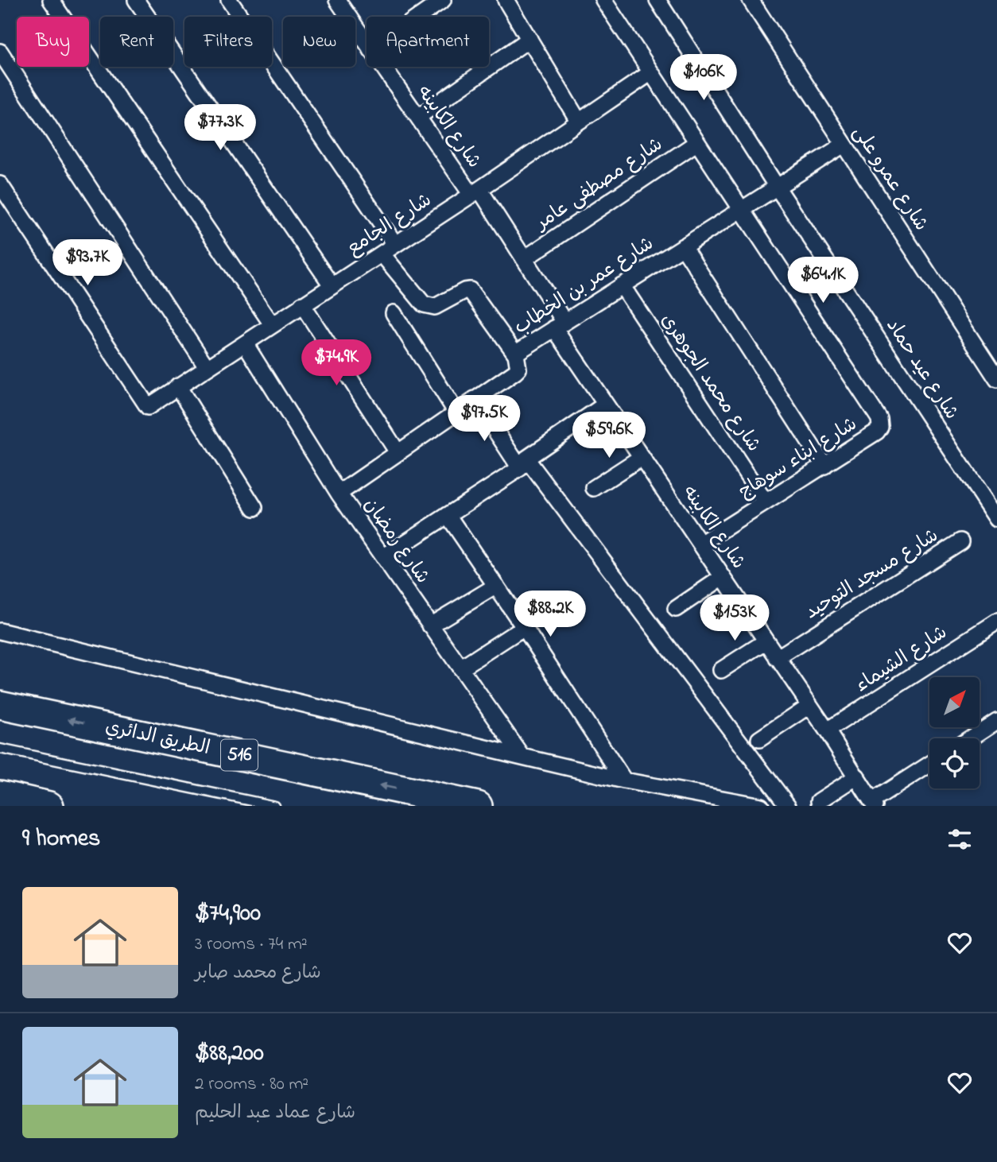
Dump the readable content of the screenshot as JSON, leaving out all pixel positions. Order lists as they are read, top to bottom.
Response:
{
  "streets": {
    "highway": ["الطريق الدائري", "516"],
    "street": [
      "شارع الكابينه",
      "شارع عمرو على",
      "شارع مصطفى عامر",
      "شارع الجامع",
      "شارع عمر بن الخطاب",
      "شارع عيد حماد",
      "شارع محمد الجوهرى",
      "شارع ابناء سوهاج",
      "شارع رمضان",
      "شارع مسجد التوحيد",
      "شارع الشيماء"
    ]
  },
  "crossings": [
    ["شارع الكابينه", "شارع مصطفى عامر"],
    ["شارع الكابينه", "شارع الجامع"],
    ["شارع الكابينه", "شارع عمر بن الخطاب"],
    ["شارع الكابينه", "شارع ابناء سوهاج"],
    ["شارع الكابينه", "شارع مسجد التوحيد"],
    ["شارع الكابينه", "شارع الشيماء"],
    ["شارع عمرو على", "شارع عمر بن الخطاب"],
    ["شارع مصطفى عامر", "شارع ابناء سوهاج"],
    ["شارع الجامع", "شارع ابناء سوهاج"],
    ["شارع الجامع", "شارع رمضان"],
    ["شارع عمر بن الخطاب", "شارع عيد حماد"],
    ["شارع عمر بن الخطاب", "شارع محمد الجوهرى"],
    ["شارع عمر بن الخطاب", "شارع ابناء سوهاج"],
    ["شارع عمر بن الخطاب", "شارع رمضان"],
    ["شارع محمد الجوهرى", "شارع ابناء سوهاج"]
  ],
  "one_way": ["الطريق الدائري"],
  "north": "top right",
  "page": {
    "chip": [
      "Buy",
      "Rent",
      "Filters",
      "New",
      "Apartment"
    ],
    "price": [
      "$106K",
      "$77.3K",
      "$93.7K",
      "$64.1K",
      "$74.9K",
      "$97.5K",
      "$59.6K",
      "$88.2K",
      "$153K"
    ],
    "heading": "9 homes",
    "list": [
      {
        "name": "$74,900",
        "note": "3 rooms · 74 m² · شارع محمد صابر"
      },
      {
        "name": "$88,200",
        "note": "2 rooms · 80 m² · شارع عماد عبد الحليم"
      }
    ]
  }
}
